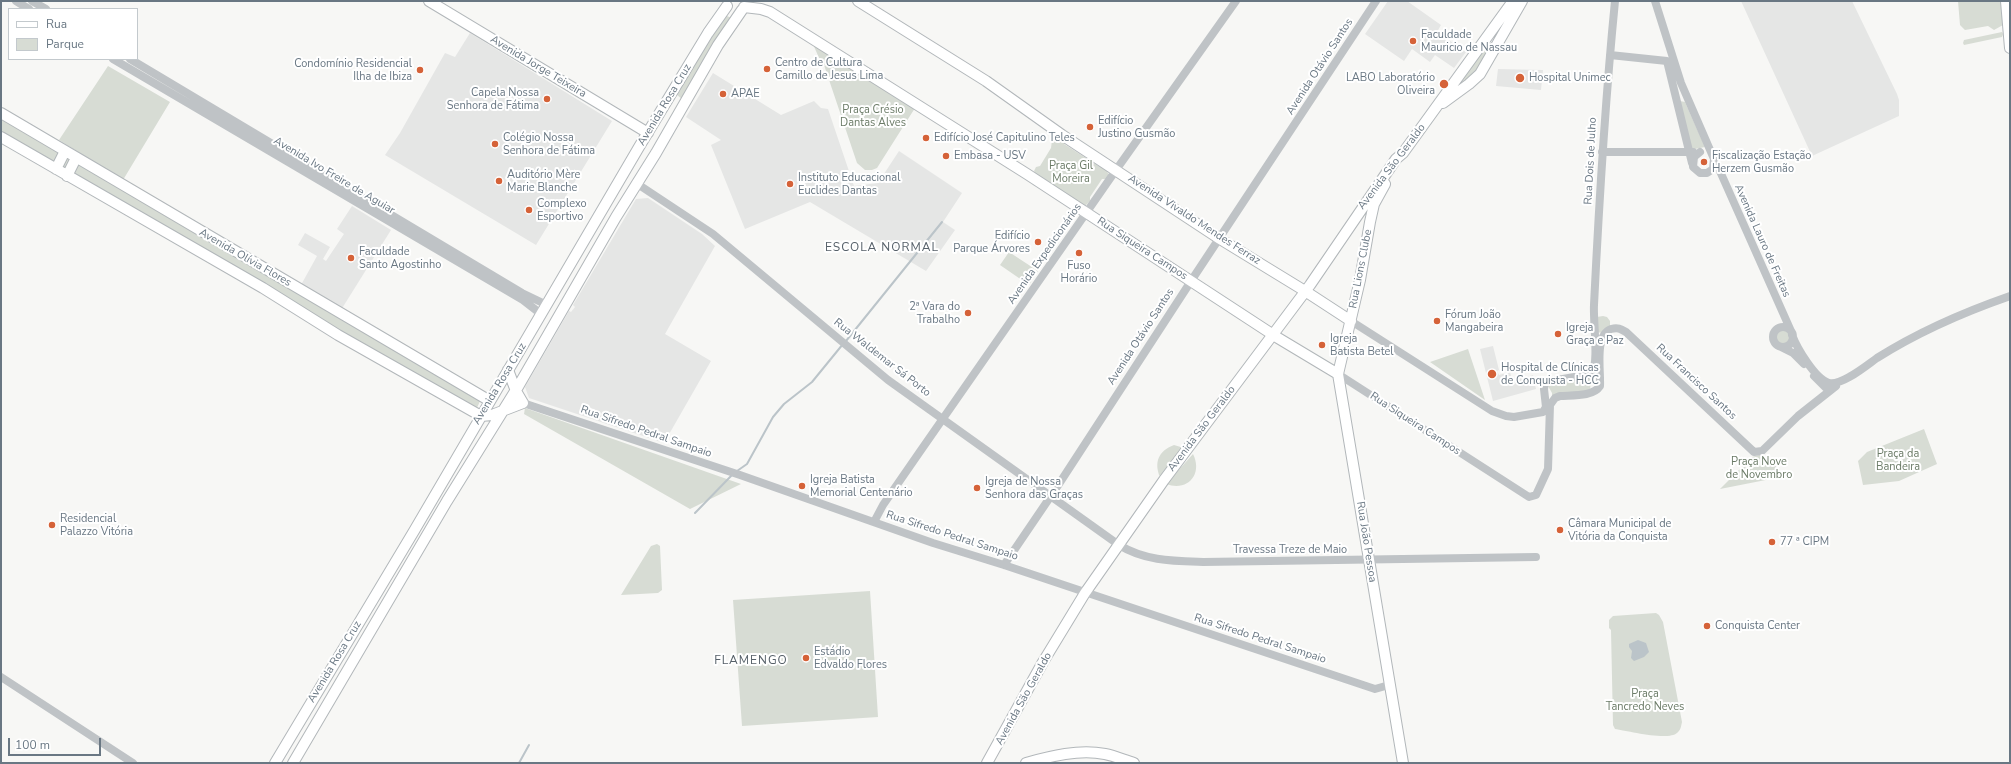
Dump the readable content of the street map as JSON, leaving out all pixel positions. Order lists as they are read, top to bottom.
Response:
{
  "streets": {
    "main road": [
      "Avenida Jorge Teixeira",
      "Avenida Rosa Cruz",
      "Avenida São Geraldo",
      "Avenida Vivaldo Mendes Ferraz",
      "Rua Siqueira Campos",
      "Avenida Olívia Flores",
      "Rua Lions Clube",
      "Rua João Pessoa"
    ],
    "street": [
      "Avenida Otávio Santos",
      "Rua Dois de Julho",
      "Avenida Ivo Freire de Aguiar",
      "Avenida Lauro de Freitas",
      "Avenida Expedicionários",
      "Rua Waldemar Sá Porto",
      "Rua Francisco Santos",
      "Rua Sifredo Pedral Sampaio",
      "Travessa Treze de Maio"
    ]
  },
  "crossings": [
    ["Avenida Jorge Teixeira", "Avenida Rosa Cruz"],
    ["Avenida Otávio Santos", "Avenida Vivaldo Mendes Ferraz"],
    ["Avenida Otávio Santos", "Rua Siqueira Campos"],
    ["Avenida Otávio Santos", "Rua Waldemar Sá Porto"],
    ["Avenida Otávio Santos", "Rua Sifredo Pedral Sampaio"],
    ["Avenida Rosa Cruz", "Avenida Ivo Freire de Aguiar"],
    ["Avenida Rosa Cruz", "Rua Siqueira Campos"],
    ["Avenida Rosa Cruz", "Avenida Olívia Flores"],
    ["Avenida Rosa Cruz", "Rua Waldemar Sá Porto"],
    ["Rua Dois de Julho", "Avenida Vivaldo Mendes Ferraz"],
    ["Avenida São Geraldo", "Avenida Vivaldo Mendes Ferraz"],
    ["Avenida São Geraldo", "Rua Siqueira Campos"],
    ["Avenida São Geraldo", "Rua Lions Clube"],
    ["Avenida São Geraldo", "Rua Waldemar Sá Porto"],
    ["Avenida São Geraldo", "Rua Sifredo Pedral Sampaio"],
    ["Avenida São Geraldo", "Travessa Treze de Maio"],
    ["Avenida Vivaldo Mendes Ferraz", "Avenida Expedicionários"],
    ["Avenida Vivaldo Mendes Ferraz", "Rua Lions Clube"],
    ["Avenida Vivaldo Mendes Ferraz", "Rua João Pessoa"],
    ["Rua Siqueira Campos", "Avenida Expedicionários"],
    ["Rua Siqueira Campos", "Rua Francisco Santos"],
    ["Rua Siqueira Campos", "Rua João Pessoa"],
    ["Avenida Expedicionários", "Rua Waldemar Sá Porto"],
    ["Avenida Expedicionários", "Rua Sifredo Pedral Sampaio"],
    ["Rua Lions Clube", "Rua João Pessoa"],
    ["Rua Waldemar Sá Porto", "Travessa Treze de Maio"],
    ["Rua Sifredo Pedral Sampaio", "Rua João Pessoa"],
    ["Rua João Pessoa", "Travessa Treze de Maio"]
  ],
  "districts": ["ESCOLA NORMAL", "FLAMENGO"],
  "parks": [
    "Praça Crésio Dantas Alves",
    "Praça Gil Moreira",
    "Praça da Bandeira",
    "Praça Nove de Novembro",
    "Praça Tancredo Neves"
  ],
  "places": [
    "Faculdade Mauricio de Nassau",
    "Centro de Cultura Camillo de Jesus Lima",
    "Condomínio Residencial Ilha de Ibiza",
    "Hospital Unimec",
    "LABO Laboratório Oliveira",
    "APAE",
    "Capela Nossa Senhora de Fátima",
    "Edifício Justino Gusmão",
    "Edifício José Capitulino Teles",
    "Colégio Nossa Senhora de Fátima",
    "Embasa - USV",
    "Fiscalização Estação Herzem Gusmão",
    "Auditório Mère Marie Blanche",
    "Instituto Educacional Euclides Dantas",
    "Complexo Esportivo",
    "Edifício Parque Árvores",
    "Fuso Horário",
    "Faculdade Santo Agostinho",
    "2ª Vara do Trabalho",
    "Fórum João Mangabeira",
    "Igreja Graça e Paz",
    "Igreja Batista Betel",
    "Hospital de Clínicas de Conquista - HCC",
    "Igreja Batista Memorial Centenário",
    "Igreja de Nossa Senhora das Graças",
    "Residencial Palazzo Vitória",
    "Câmara Municipal de Vitória da Conquista",
    "77 ª CIPM",
    "Conquista Center",
    "Estádio Edvaldo Flores"
  ],
  "legend": ["Rua", "Parque"],
  "scale_bar": "100 m"
}
